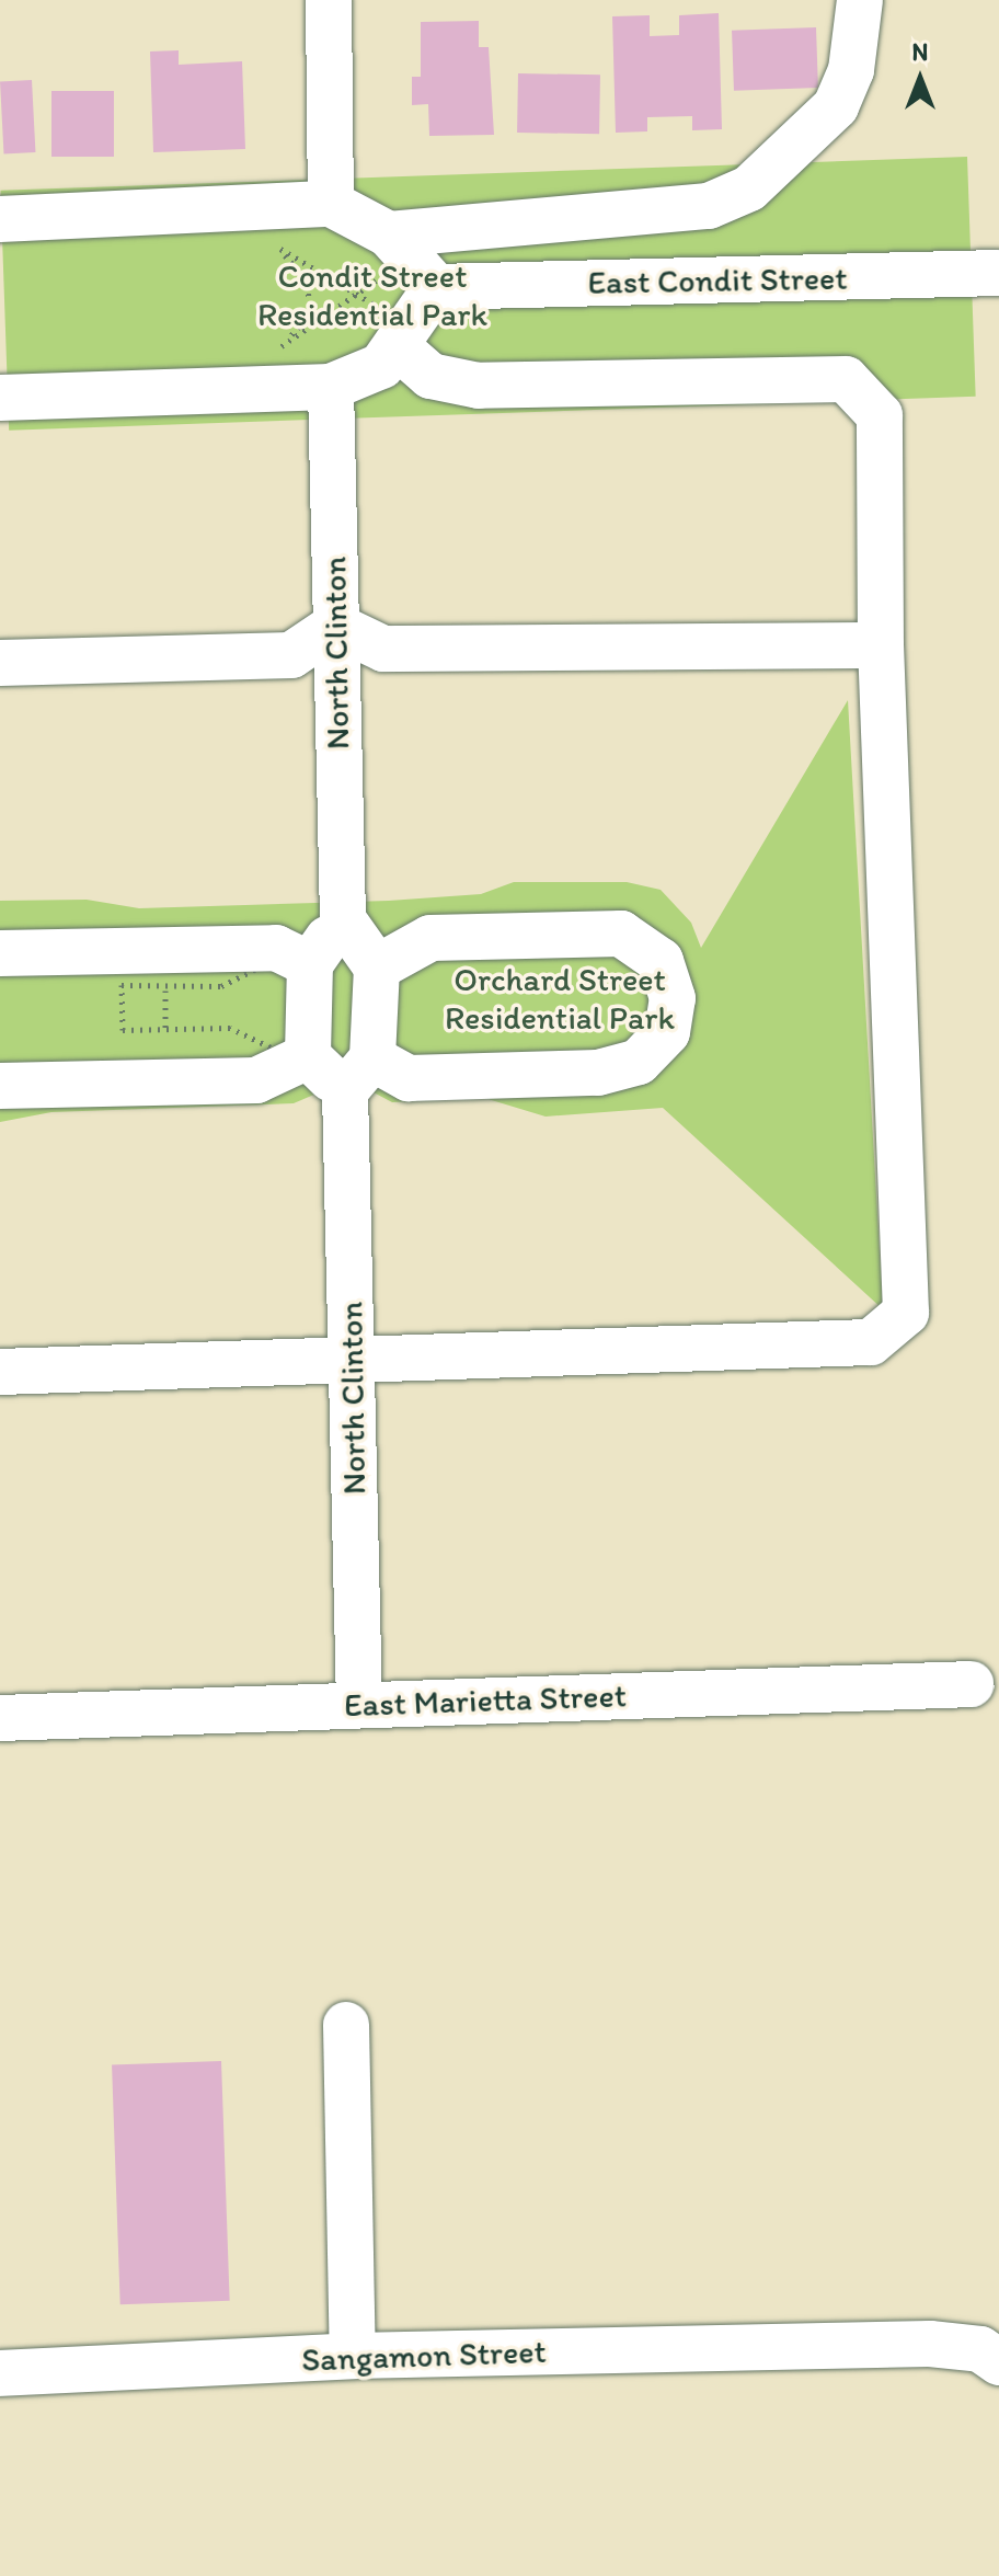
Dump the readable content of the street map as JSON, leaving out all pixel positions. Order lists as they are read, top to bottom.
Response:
{
  "streets": {
    "street": [
      "East Condit Street",
      "North Clinton",
      "East Marietta Street",
      "Sangamon Street"
    ]
  },
  "crossings": [
    ["North Clinton", "East Marietta Street"]
  ],
  "parks": ["Condit Street Residential Park", "Orchard Street Residential Park"],
  "north": "top"
}
